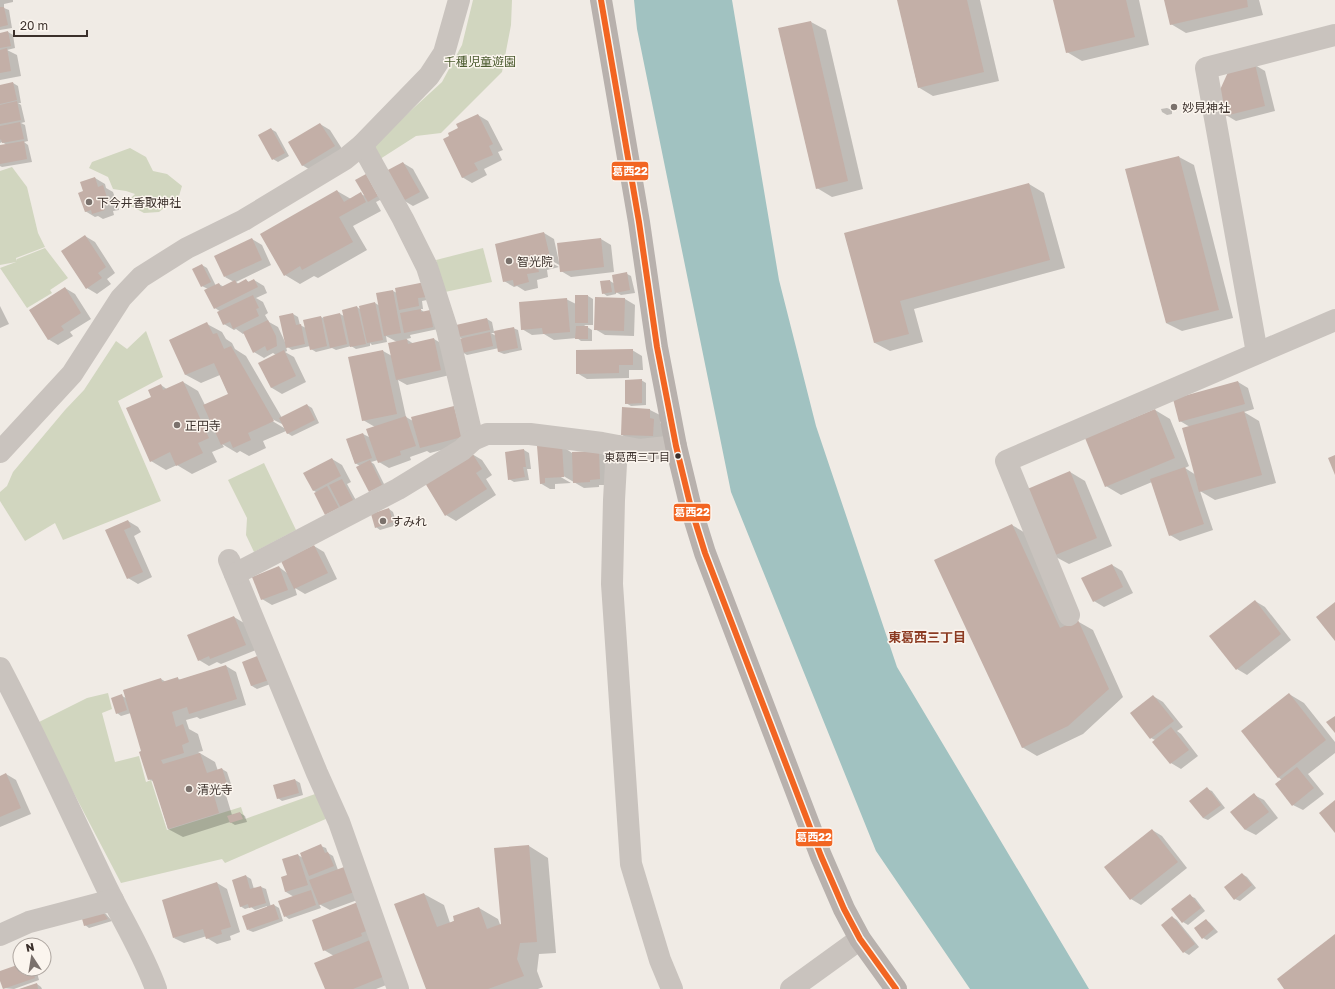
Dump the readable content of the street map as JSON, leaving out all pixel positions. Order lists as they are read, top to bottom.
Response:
{
  "districts": ["東葛西三丁目"],
  "parks": ["千種児童遊園"],
  "places": [
    "妙見神社",
    "下今井香取神社",
    "智光院",
    "正円寺",
    "東葛西三丁目",
    "すみれ",
    "清光寺"
  ],
  "lines": ["transit line 葛西22"],
  "scale_bar": "20 m",
  "north": "top"
}
